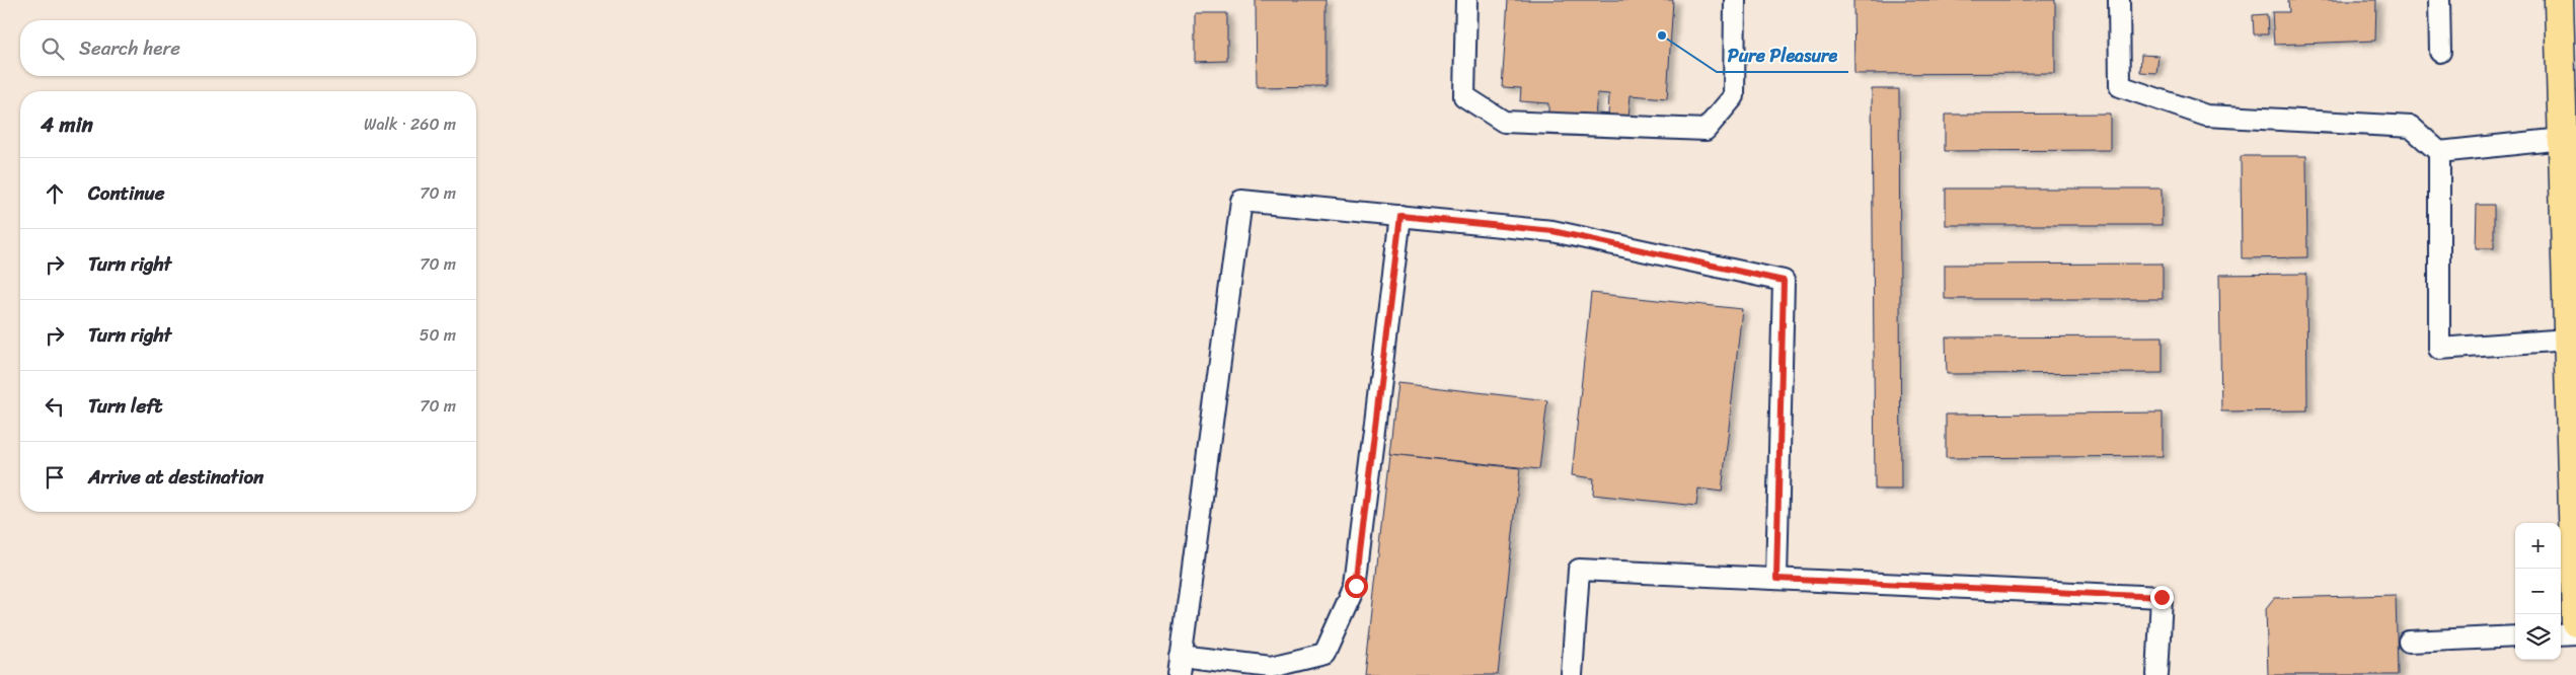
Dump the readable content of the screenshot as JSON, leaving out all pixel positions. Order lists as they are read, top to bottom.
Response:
{
  "places": ["Pure Pleasure"],
  "page": {
    "search": "Search here",
    "heading": ["4 min", "Walk · 260 m"],
    "list": [
      ["Continue", "70 m"],
      ["Turn right", "70 m"],
      ["Turn right", "50 m"],
      ["Turn left", "70 m"],
      "Arrive at destination"
    ],
    "map_buttons": ["+", "−"]
  }
}
